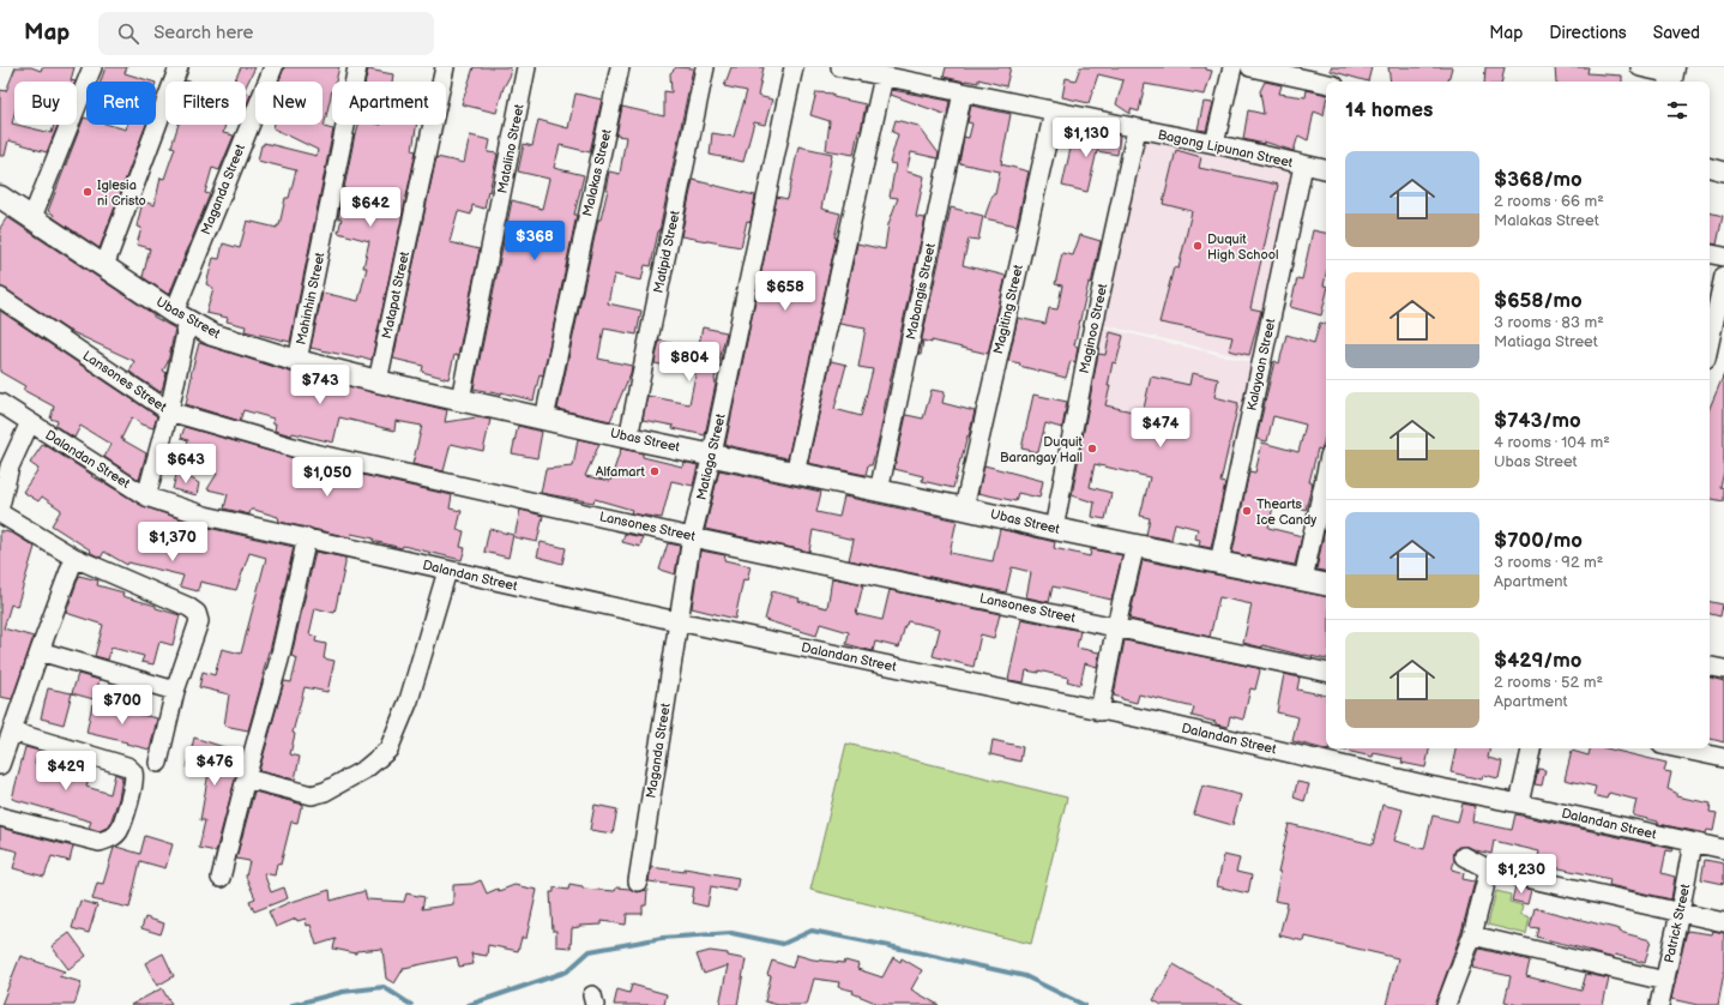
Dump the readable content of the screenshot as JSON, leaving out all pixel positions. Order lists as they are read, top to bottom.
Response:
{
  "streets": {
    "street": [
      "Matalino Street",
      "Bagong Lipunan Street",
      "Malakas Street",
      "Maganda Street",
      "Matipid Street",
      "Mabangis Street",
      "Matapat Street",
      "Mahinhin Street",
      "Magiting Street",
      "Ubas Street",
      "Maginoo Street",
      "Kalayaan Street",
      "Lansones Street",
      "Matiaga Street",
      "Dalandan Street",
      "Patrick Street"
    ]
  },
  "crossings": [
    ["Matalino Street", "Ubas Street"],
    ["Bagong Lipunan Street", "Mabangis Street"],
    ["Bagong Lipunan Street", "Magiting Street"],
    ["Bagong Lipunan Street", "Maginoo Street"],
    ["Bagong Lipunan Street", "Kalayaan Street"],
    ["Malakas Street", "Ubas Street"],
    ["Maganda Street", "Ubas Street"],
    ["Maganda Street", "Lansones Street"],
    ["Maganda Street", "Matiaga Street"],
    ["Maganda Street", "Dalandan Street"],
    ["Matipid Street", "Ubas Street"],
    ["Mabangis Street", "Ubas Street"],
    ["Matapat Street", "Ubas Street"],
    ["Mahinhin Street", "Ubas Street"],
    ["Magiting Street", "Ubas Street"],
    ["Ubas Street", "Maginoo Street"],
    ["Ubas Street", "Kalayaan Street"],
    ["Ubas Street", "Matiaga Street"],
    ["Lansones Street", "Matiaga Street"],
    ["Matiaga Street", "Dalandan Street"],
    ["Dalandan Street", "Patrick Street"]
  ],
  "places": [
    "Iglesia ni Cristo",
    "Duquit High School",
    "Duquit Barangay Hall",
    "Alfamart",
    "Thearts Ice Candy"
  ],
  "page": {
    "header": "Map",
    "search": "Search here",
    "nav": ["Map", "Directions", "Saved"],
    "chip": [
      "Buy",
      "Rent",
      "Filters",
      "New",
      "Apartment"
    ],
    "heading": "14 homes",
    "price": [
      "$1,130",
      "$642",
      "$368",
      "$658",
      "$804",
      "$743",
      "$474",
      "$643",
      "$1,050",
      "$1,370",
      "$700",
      "$476",
      "$429",
      "$1,230"
    ],
    "list": [
      {
        "name": "$368/mo",
        "note": "2 rooms · 66 m² · Malakas Street"
      },
      {
        "name": "$658/mo",
        "note": "3 rooms · 83 m² · Matiaga Street"
      },
      {
        "name": "$743/mo",
        "note": "4 rooms · 104 m² · Ubas Street"
      },
      {
        "name": "$700/mo",
        "note": "3 rooms · 92 m² · Apartment"
      },
      {
        "name": "$429/mo",
        "note": "2 rooms · 52 m² · Apartment"
      }
    ]
  }
}
